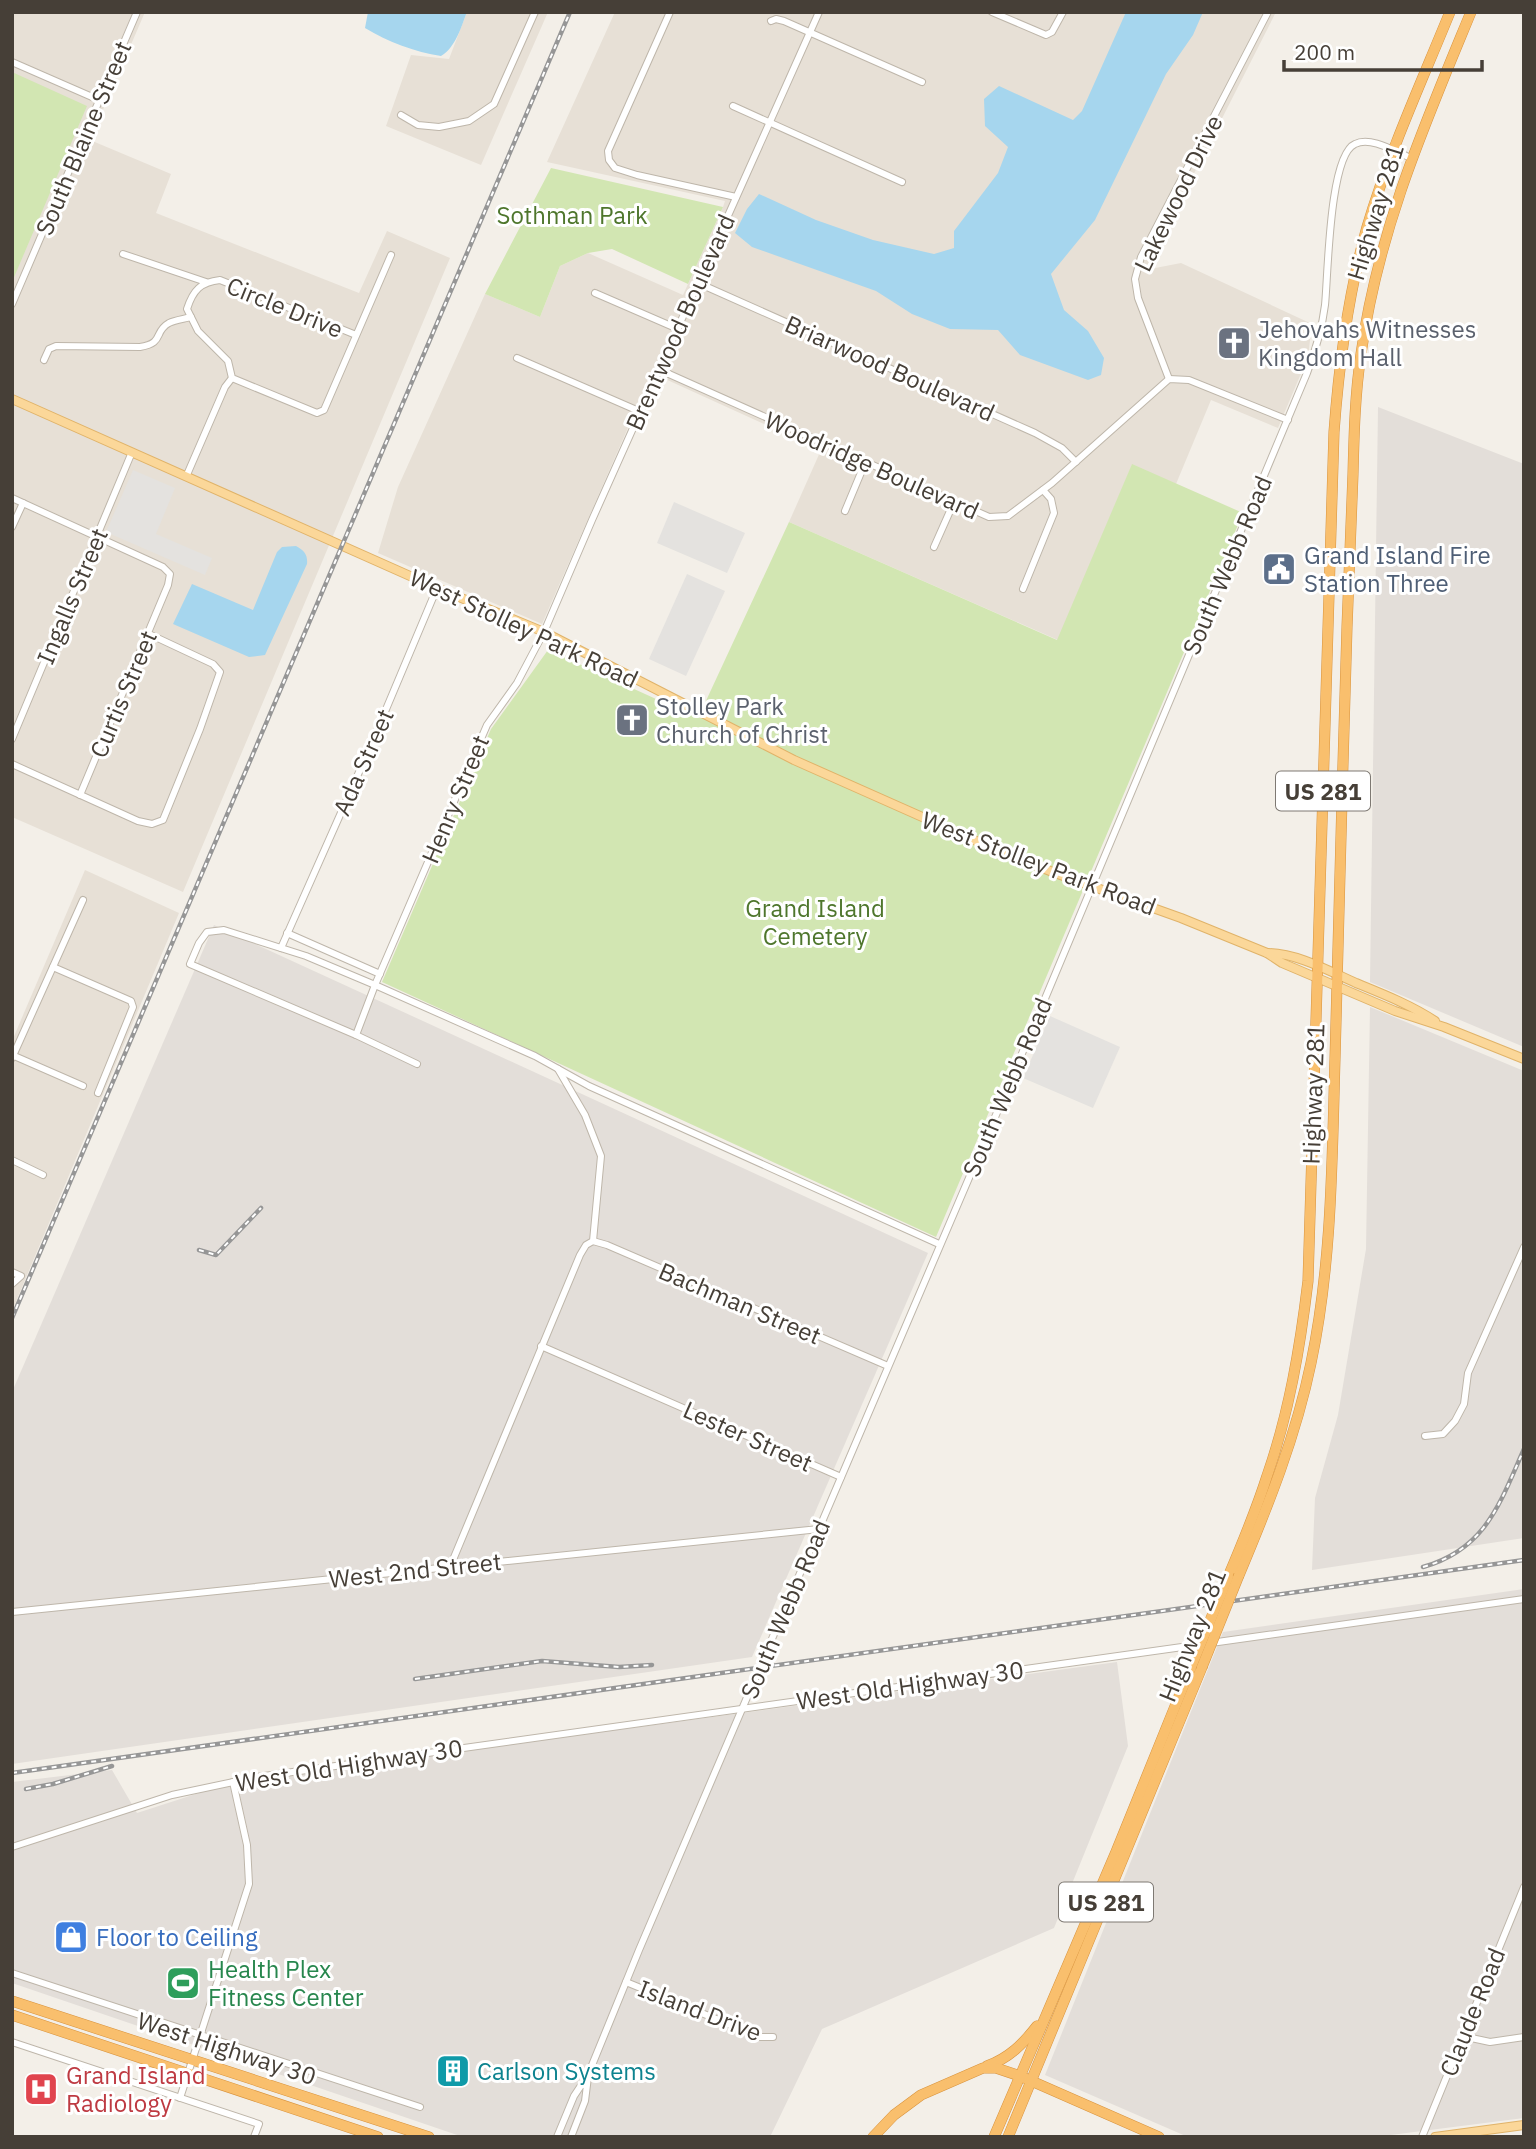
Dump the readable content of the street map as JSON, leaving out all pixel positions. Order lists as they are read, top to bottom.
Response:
{
  "streets": {
    "highway": ["Highway 281", "US 281", "West Highway 30"],
    "main road": ["West Stolley Park Road"],
    "street": [
      "South Blaine Street",
      "Lakewood Drive",
      "Circle Drive",
      "Brentwood Boulevard",
      "Briarwood Boulevard",
      "Woodridge Boulevard",
      "South Webb Road",
      "Ingalls Street",
      "Curtis Street",
      "Ada Street",
      "Henry Street",
      "Bachman Street",
      "Lester Street",
      "West 2nd Street",
      "West Old Highway 30",
      "Island Drive",
      "Claude Road"
    ]
  },
  "crossings": [
    ["Lakewood Drive", "Woodridge Boulevard"],
    ["Highway 281", "South Webb Road"],
    ["Highway 281", "West Stolley Park Road"],
    ["Brentwood Boulevard", "Briarwood Boulevard"],
    ["Brentwood Boulevard", "Woodridge Boulevard"],
    ["Brentwood Boulevard", "West Stolley Park Road"],
    ["Brentwood Boulevard", "Henry Street"],
    ["Briarwood Boulevard", "Woodridge Boulevard"],
    ["South Webb Road", "West Stolley Park Road"],
    ["South Webb Road", "Bachman Street"],
    ["South Webb Road", "Lester Street"],
    ["South Webb Road", "West 2nd Street"],
    ["South Webb Road", "West Old Highway 30"],
    ["South Webb Road", "Island Drive"],
    ["Ingalls Street", "West Stolley Park Road"],
    ["Ingalls Street", "Curtis Street"],
    ["West Stolley Park Road", "Ada Street"],
    ["West Stolley Park Road", "Henry Street"]
  ],
  "parks": ["Sothman Park", "Grand Island Cemetery"],
  "places": {
    "church": ["Jehovahs Witnesses Kingdom Hall", "Stolley Park Church of Christ"],
    "public building": ["Grand Island Fire Station Three"],
    "shop": ["Floor to Ceiling"],
    "sports": ["Health Plex Fitness Center"],
    "building": ["Carlson Systems"],
    "hospital": ["Grand Island Radiology"]
  },
  "scale_bar": "200 m"
}
